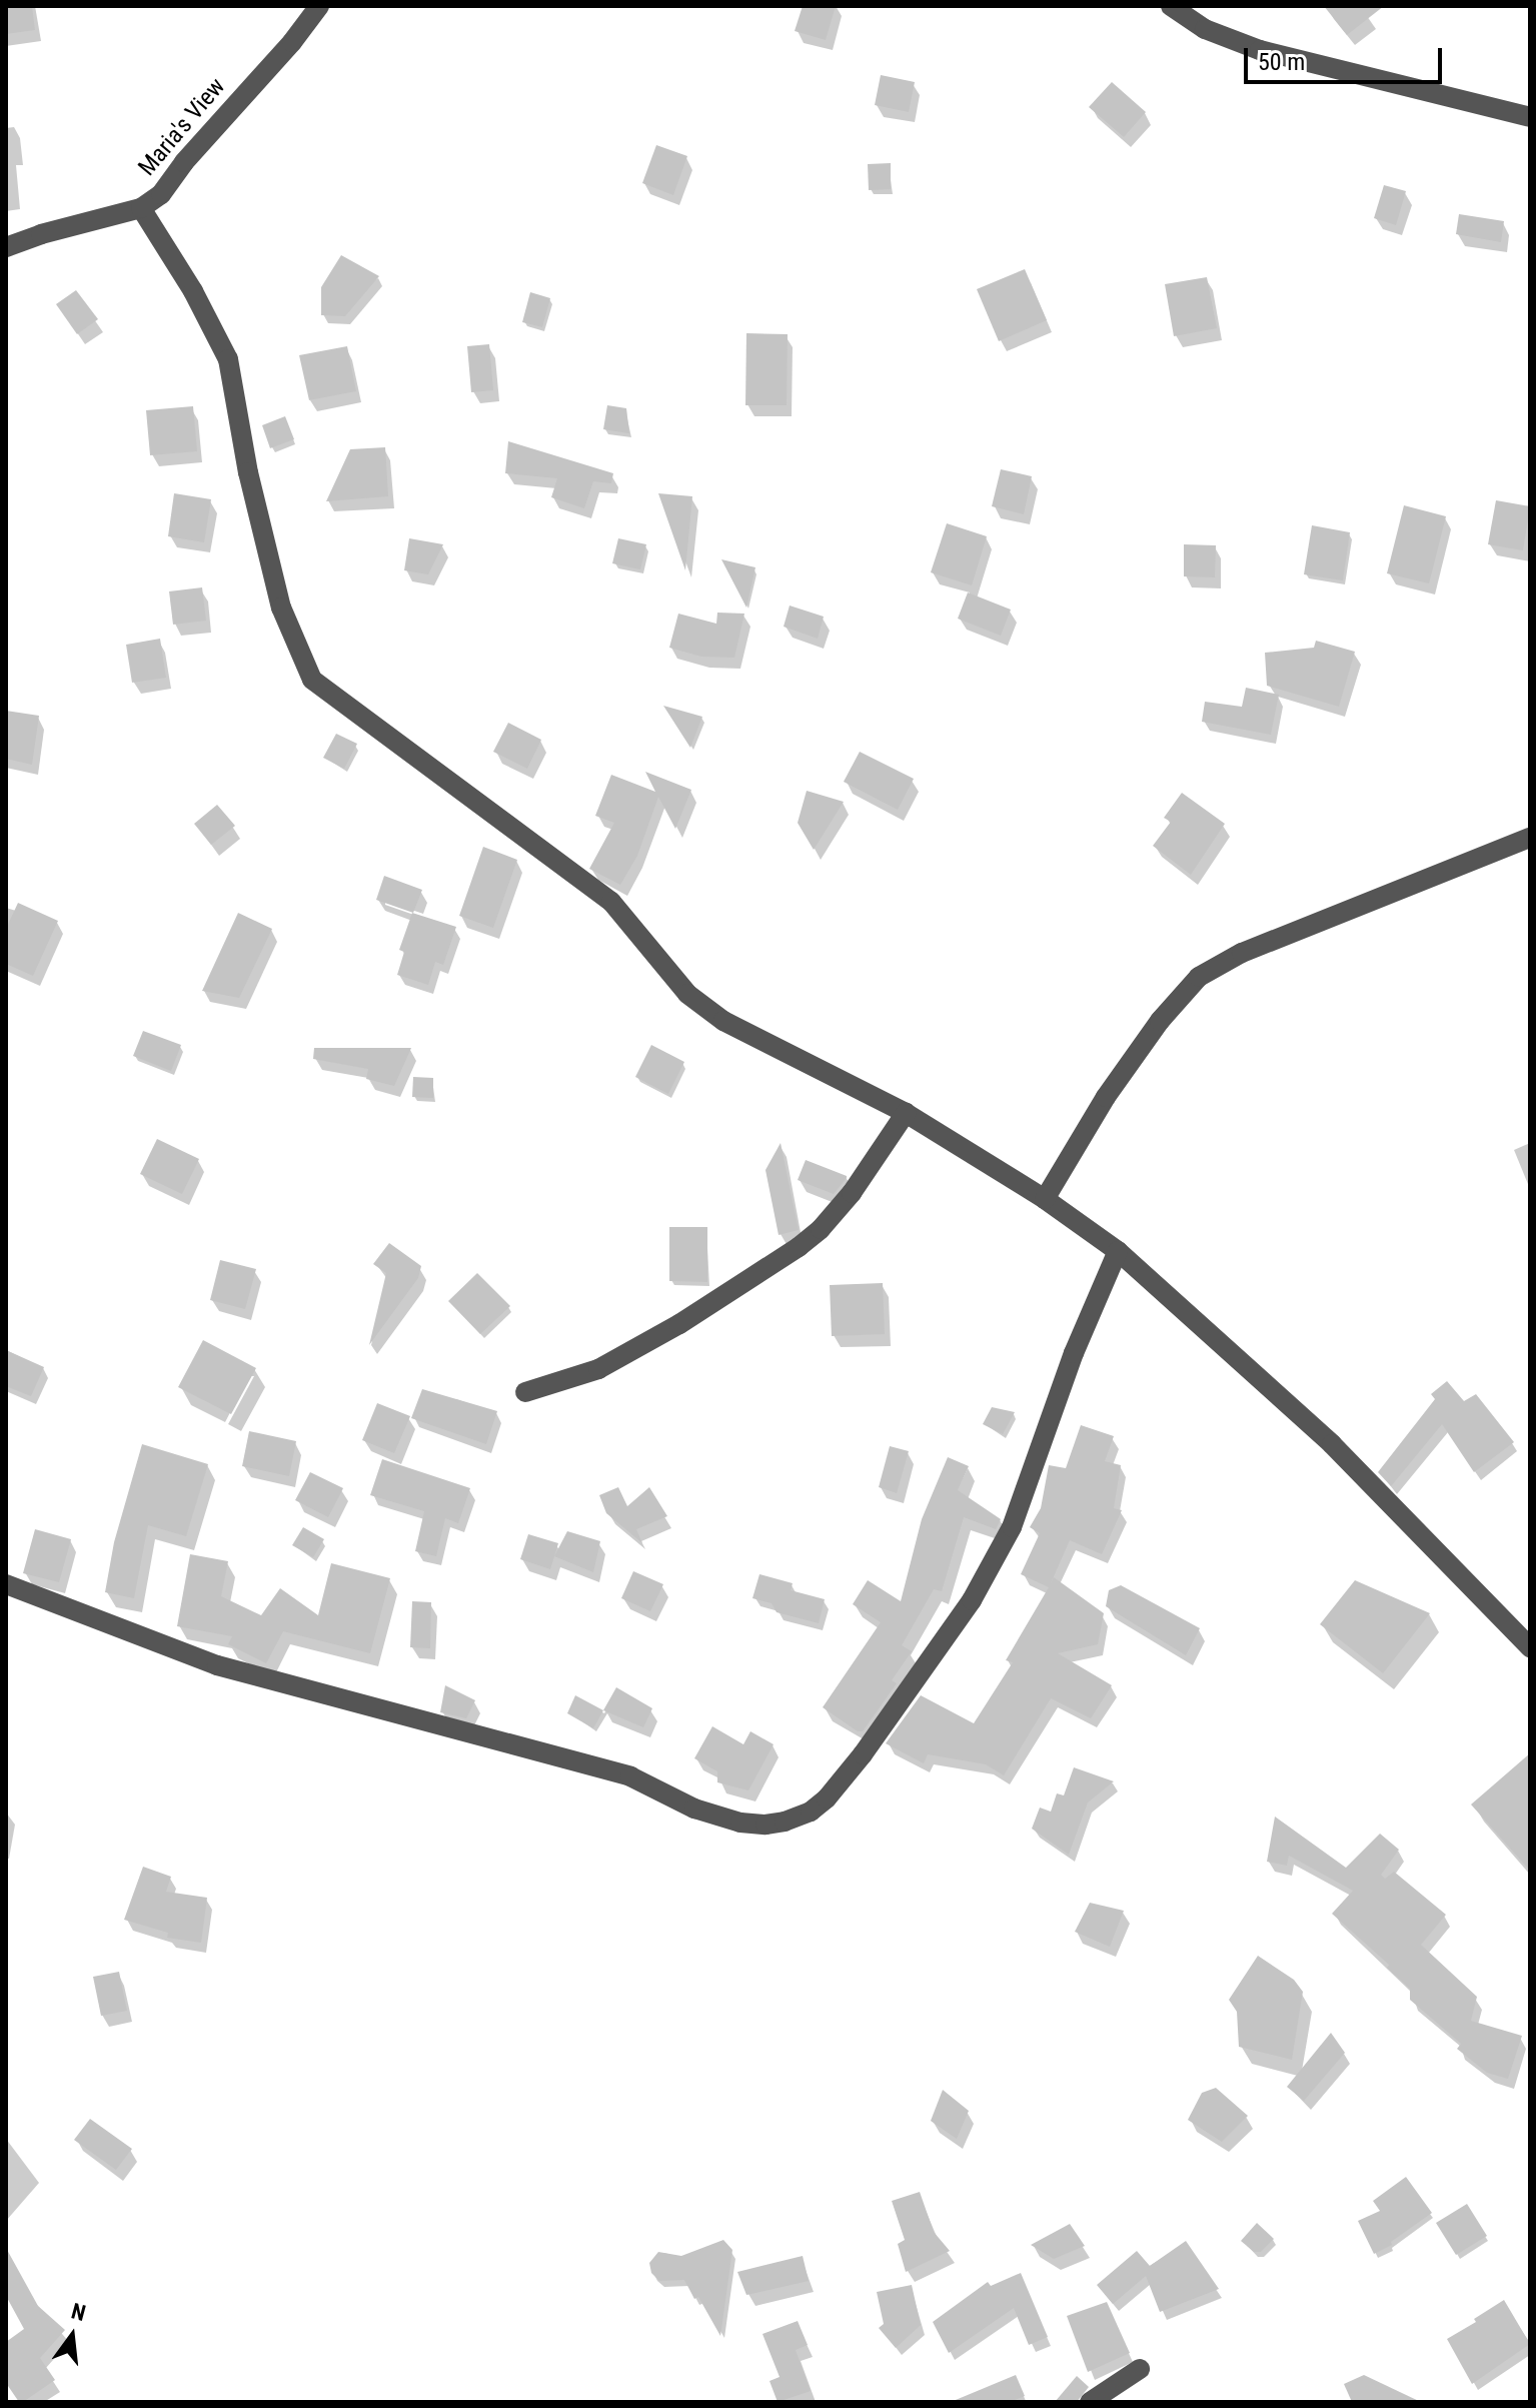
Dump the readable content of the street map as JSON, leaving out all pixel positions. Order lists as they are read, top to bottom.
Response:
{
  "streets": {
    "street": ["Maria's View"]
  },
  "scale_bar": "50 m",
  "north": "top"
}
